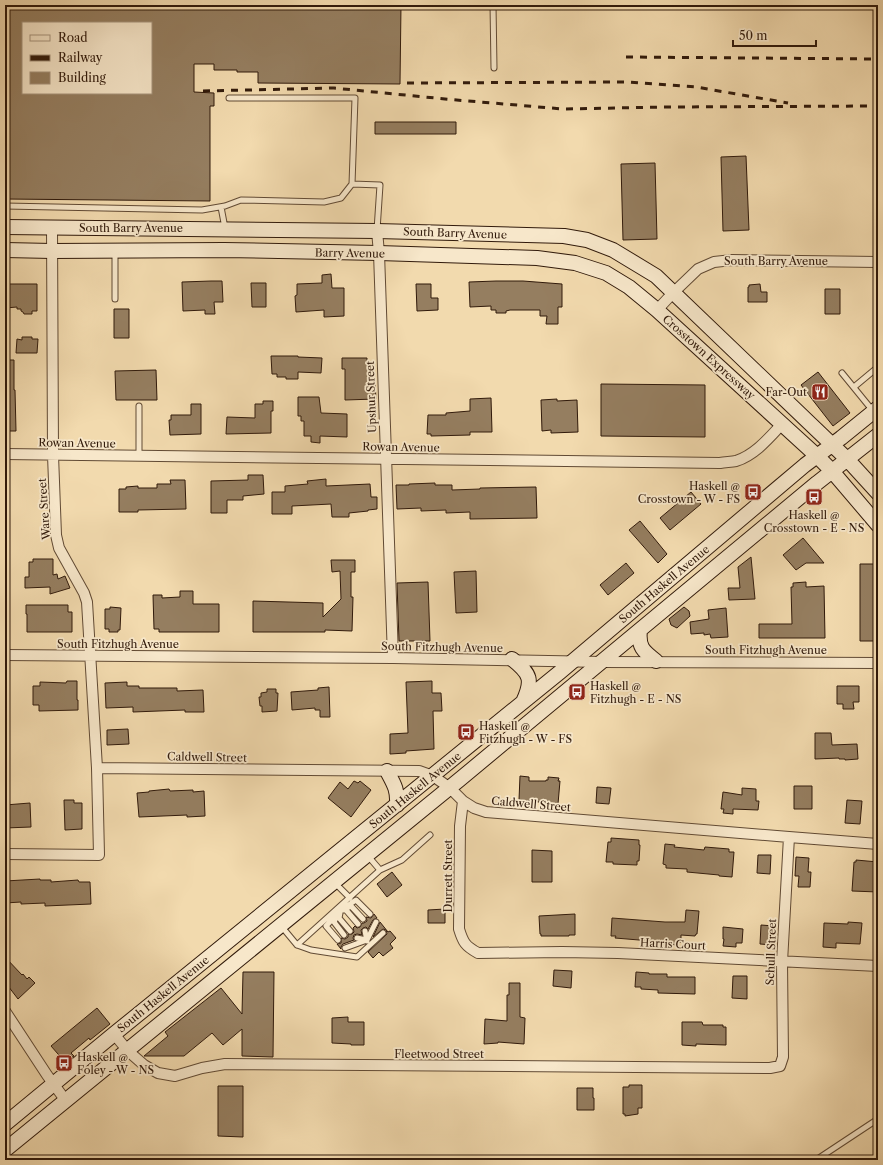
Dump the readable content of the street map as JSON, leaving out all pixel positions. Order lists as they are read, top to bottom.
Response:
{
  "streets": {
    "main road": [
      "South Barry Avenue",
      "Barry Avenue",
      "Crosstown Expressway",
      "South Haskell Avenue"
    ],
    "street": [
      "Upshur Street",
      "Rowan Avenue",
      "Ware Street",
      "South Fitzhugh Avenue",
      "Caldwell Street",
      "Durrett Street",
      "Harris Court",
      "Schull Street",
      "Fleetwood Street"
    ]
  },
  "crossings": [
    ["South Barry Avenue", "Crosstown Expressway"],
    ["South Barry Avenue", "Upshur Street"],
    ["South Barry Avenue", "Ware Street"],
    ["Barry Avenue", "Crosstown Expressway"],
    ["Barry Avenue", "Upshur Street"],
    ["Barry Avenue", "Ware Street"],
    ["Crosstown Expressway", "Rowan Avenue"],
    ["Crosstown Expressway", "South Haskell Avenue"],
    ["Upshur Street", "Rowan Avenue"],
    ["Upshur Street", "South Fitzhugh Avenue"],
    ["Rowan Avenue", "Ware Street"],
    ["Ware Street", "South Fitzhugh Avenue"],
    ["Ware Street", "Caldwell Street"],
    ["South Haskell Avenue", "South Fitzhugh Avenue"],
    ["South Haskell Avenue", "Caldwell Street"],
    ["South Haskell Avenue", "Fleetwood Street"],
    ["Caldwell Street", "Durrett Street"],
    ["Caldwell Street", "Schull Street"],
    ["Durrett Street", "Harris Court"],
    ["Harris Court", "Schull Street"],
    ["Schull Street", "Fleetwood Street"]
  ],
  "places": {
    "restaurant": ["Far-Out"],
    "bus stop": [
      "Haskell @ Crosstown - W - FS",
      "Haskell @ Crosstown - E - NS",
      "Haskell @ Fitzhugh - E - NS",
      "Haskell @ Fitzhugh - W - FS",
      "Haskell @ Foley - W - NS"
    ]
  },
  "legend": ["Road", "Railway", "Building"],
  "scale_bar": "50 m"
}
